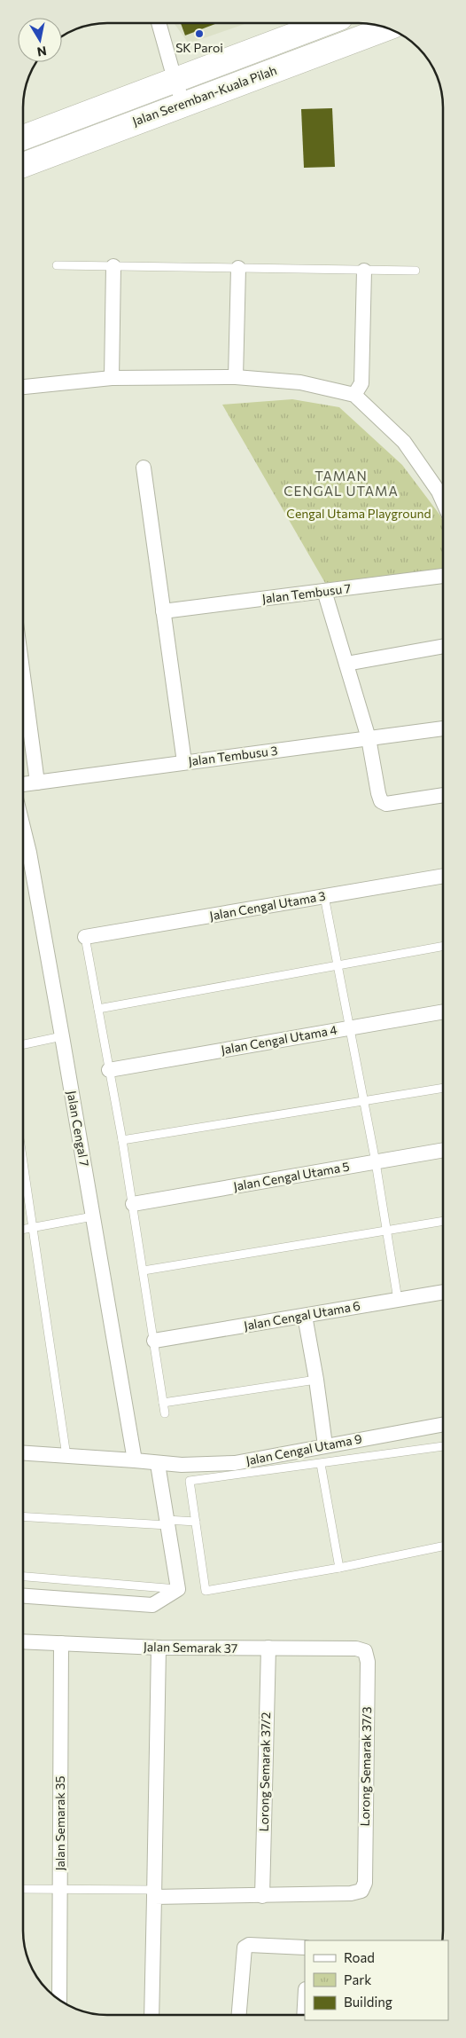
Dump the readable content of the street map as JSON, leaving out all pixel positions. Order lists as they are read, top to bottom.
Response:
{
  "streets": {
    "highway": ["Jalan Seremban-Kuala Pilah"],
    "street": [
      "Jalan Tembusu 7",
      "Jalan Tembusu 3",
      "Jalan Cengal Utama 3",
      "Jalan Cengal Utama 4",
      "Jalan Cengal 7",
      "Jalan Cengal Utama 5",
      "Jalan Cengal Utama 6",
      "Jalan Cengal Utama 9",
      "Jalan Semarak 37",
      "Lorong Semarak 37/3",
      "Lorong Semarak 37/2",
      "Jalan Semarak 35"
    ]
  },
  "crossings": [
    ["Jalan Cengal 7", "Jalan Cengal Utama 9"],
    ["Jalan Semarak 37", "Lorong Semarak 37/3"],
    ["Jalan Semarak 37", "Lorong Semarak 37/2"],
    ["Jalan Semarak 37", "Jalan Semarak 35"],
    ["Lorong Semarak 37/3", "Lorong Semarak 37/2"]
  ],
  "districts": ["TAMAN CENGAL UTAMA"],
  "parks": ["Cengal Utama Playground"],
  "places": ["SK Paroi"],
  "legend": ["Road", "Park", "Building"],
  "north": "bottom"
}
